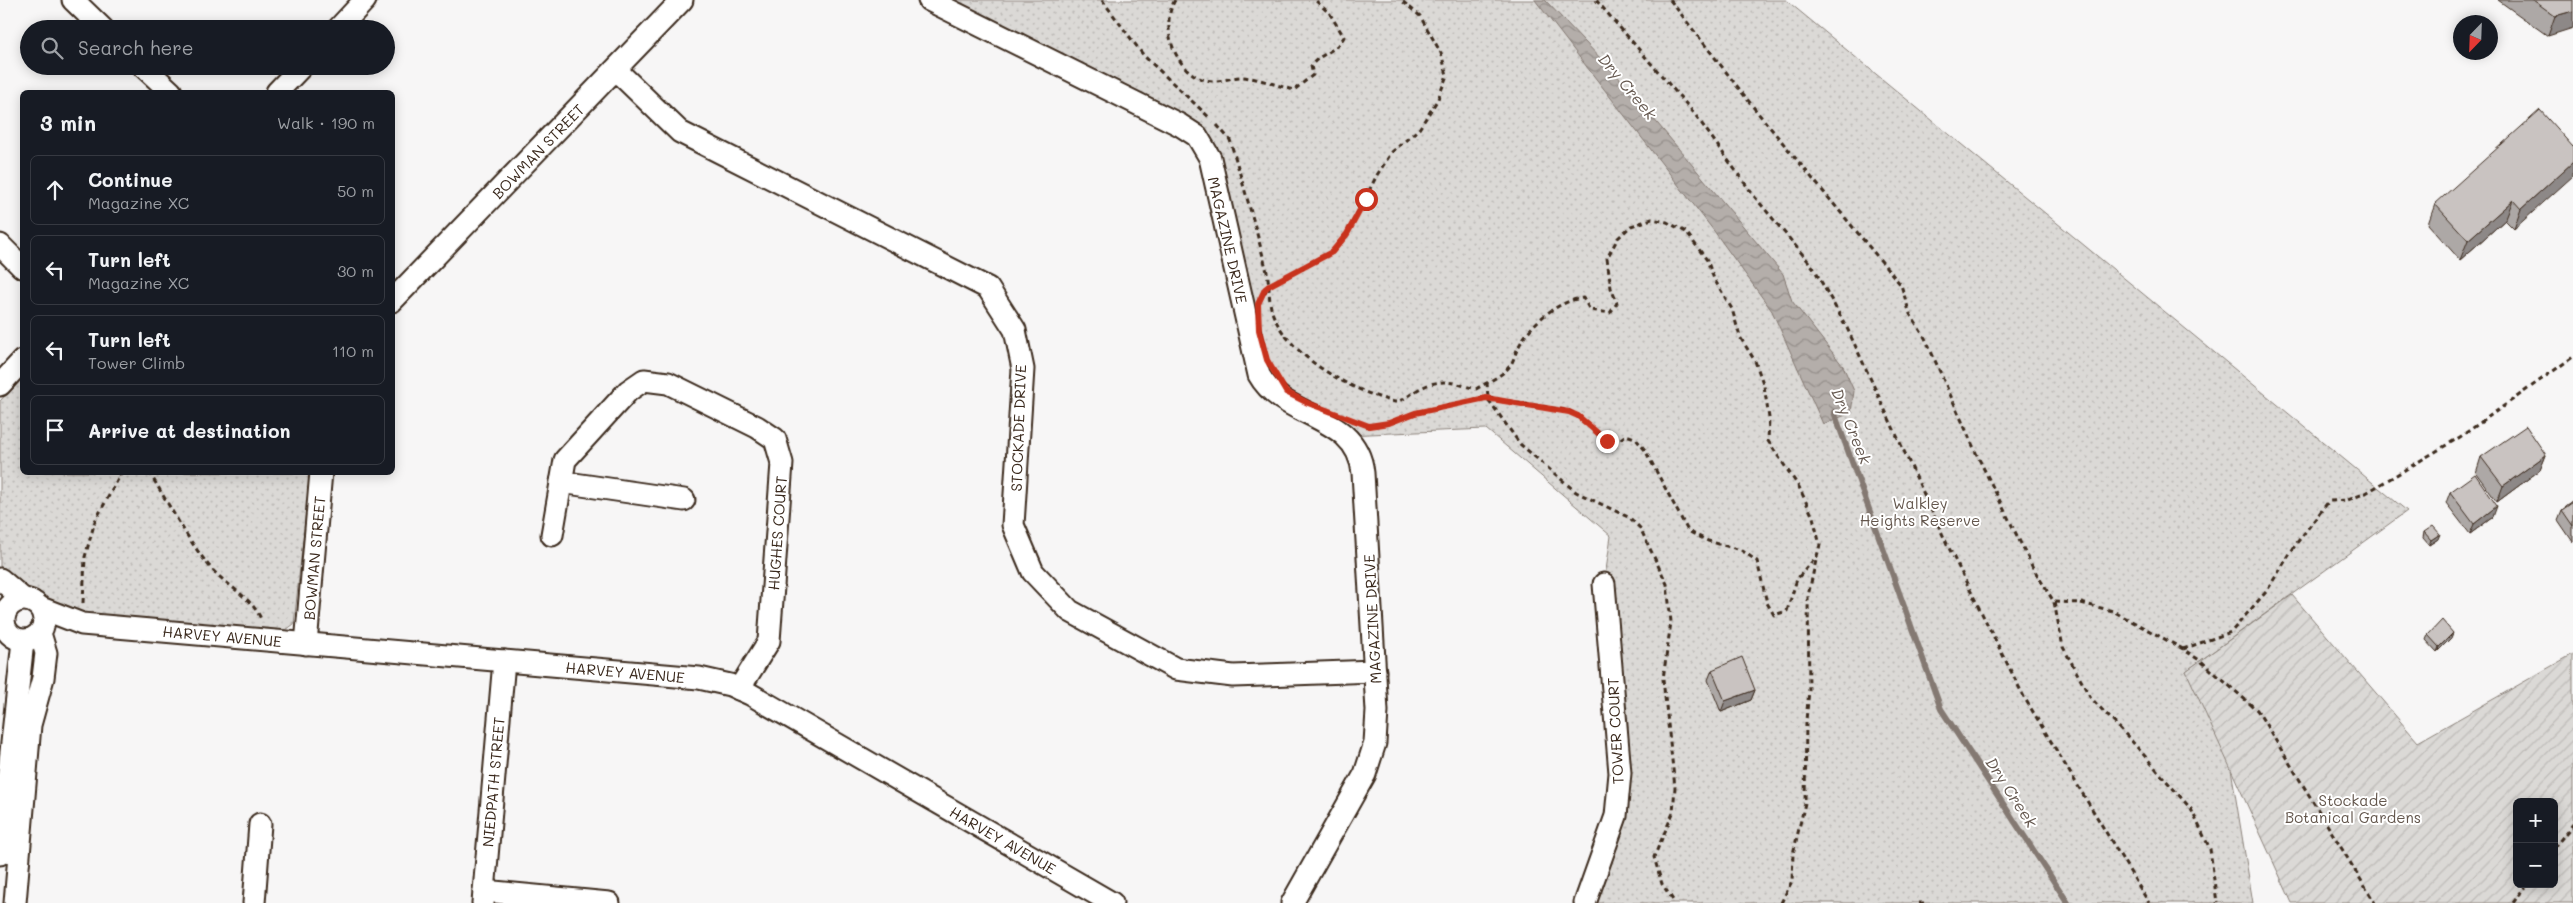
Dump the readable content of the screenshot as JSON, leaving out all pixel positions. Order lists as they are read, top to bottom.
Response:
{
  "streets": {
    "street": [
      "BOWMAN STREET",
      "MAGAZINE DRIVE",
      "STOCKADE DRIVE",
      "HUGHES COURT",
      "HARVEY AVENUE",
      "TOWER COURT",
      "NIEDPATH STREET"
    ]
  },
  "crossings": [
    ["BOWMAN STREET", "STOCKADE DRIVE"],
    ["BOWMAN STREET", "HARVEY AVENUE"],
    ["MAGAZINE DRIVE", "STOCKADE DRIVE"],
    ["HUGHES COURT", "HARVEY AVENUE"],
    ["HARVEY AVENUE", "NIEDPATH STREET"]
  ],
  "water": ["Dry Creek"],
  "parks": ["Walkley Heights Reserve", "Stockade Botanical Gardens"],
  "north": "bottom left",
  "page": {
    "search": "Search here",
    "heading": ["3 min", "Walk · 190 m"],
    "list": [
      ["Continue", "Magazine XC", "50 m"],
      ["Turn left", "Magazine XC", "30 m"],
      ["Turn left", "Tower Climb", "110 m"],
      "Arrive at destination"
    ],
    "map_buttons": ["+", "−"]
  }
}
